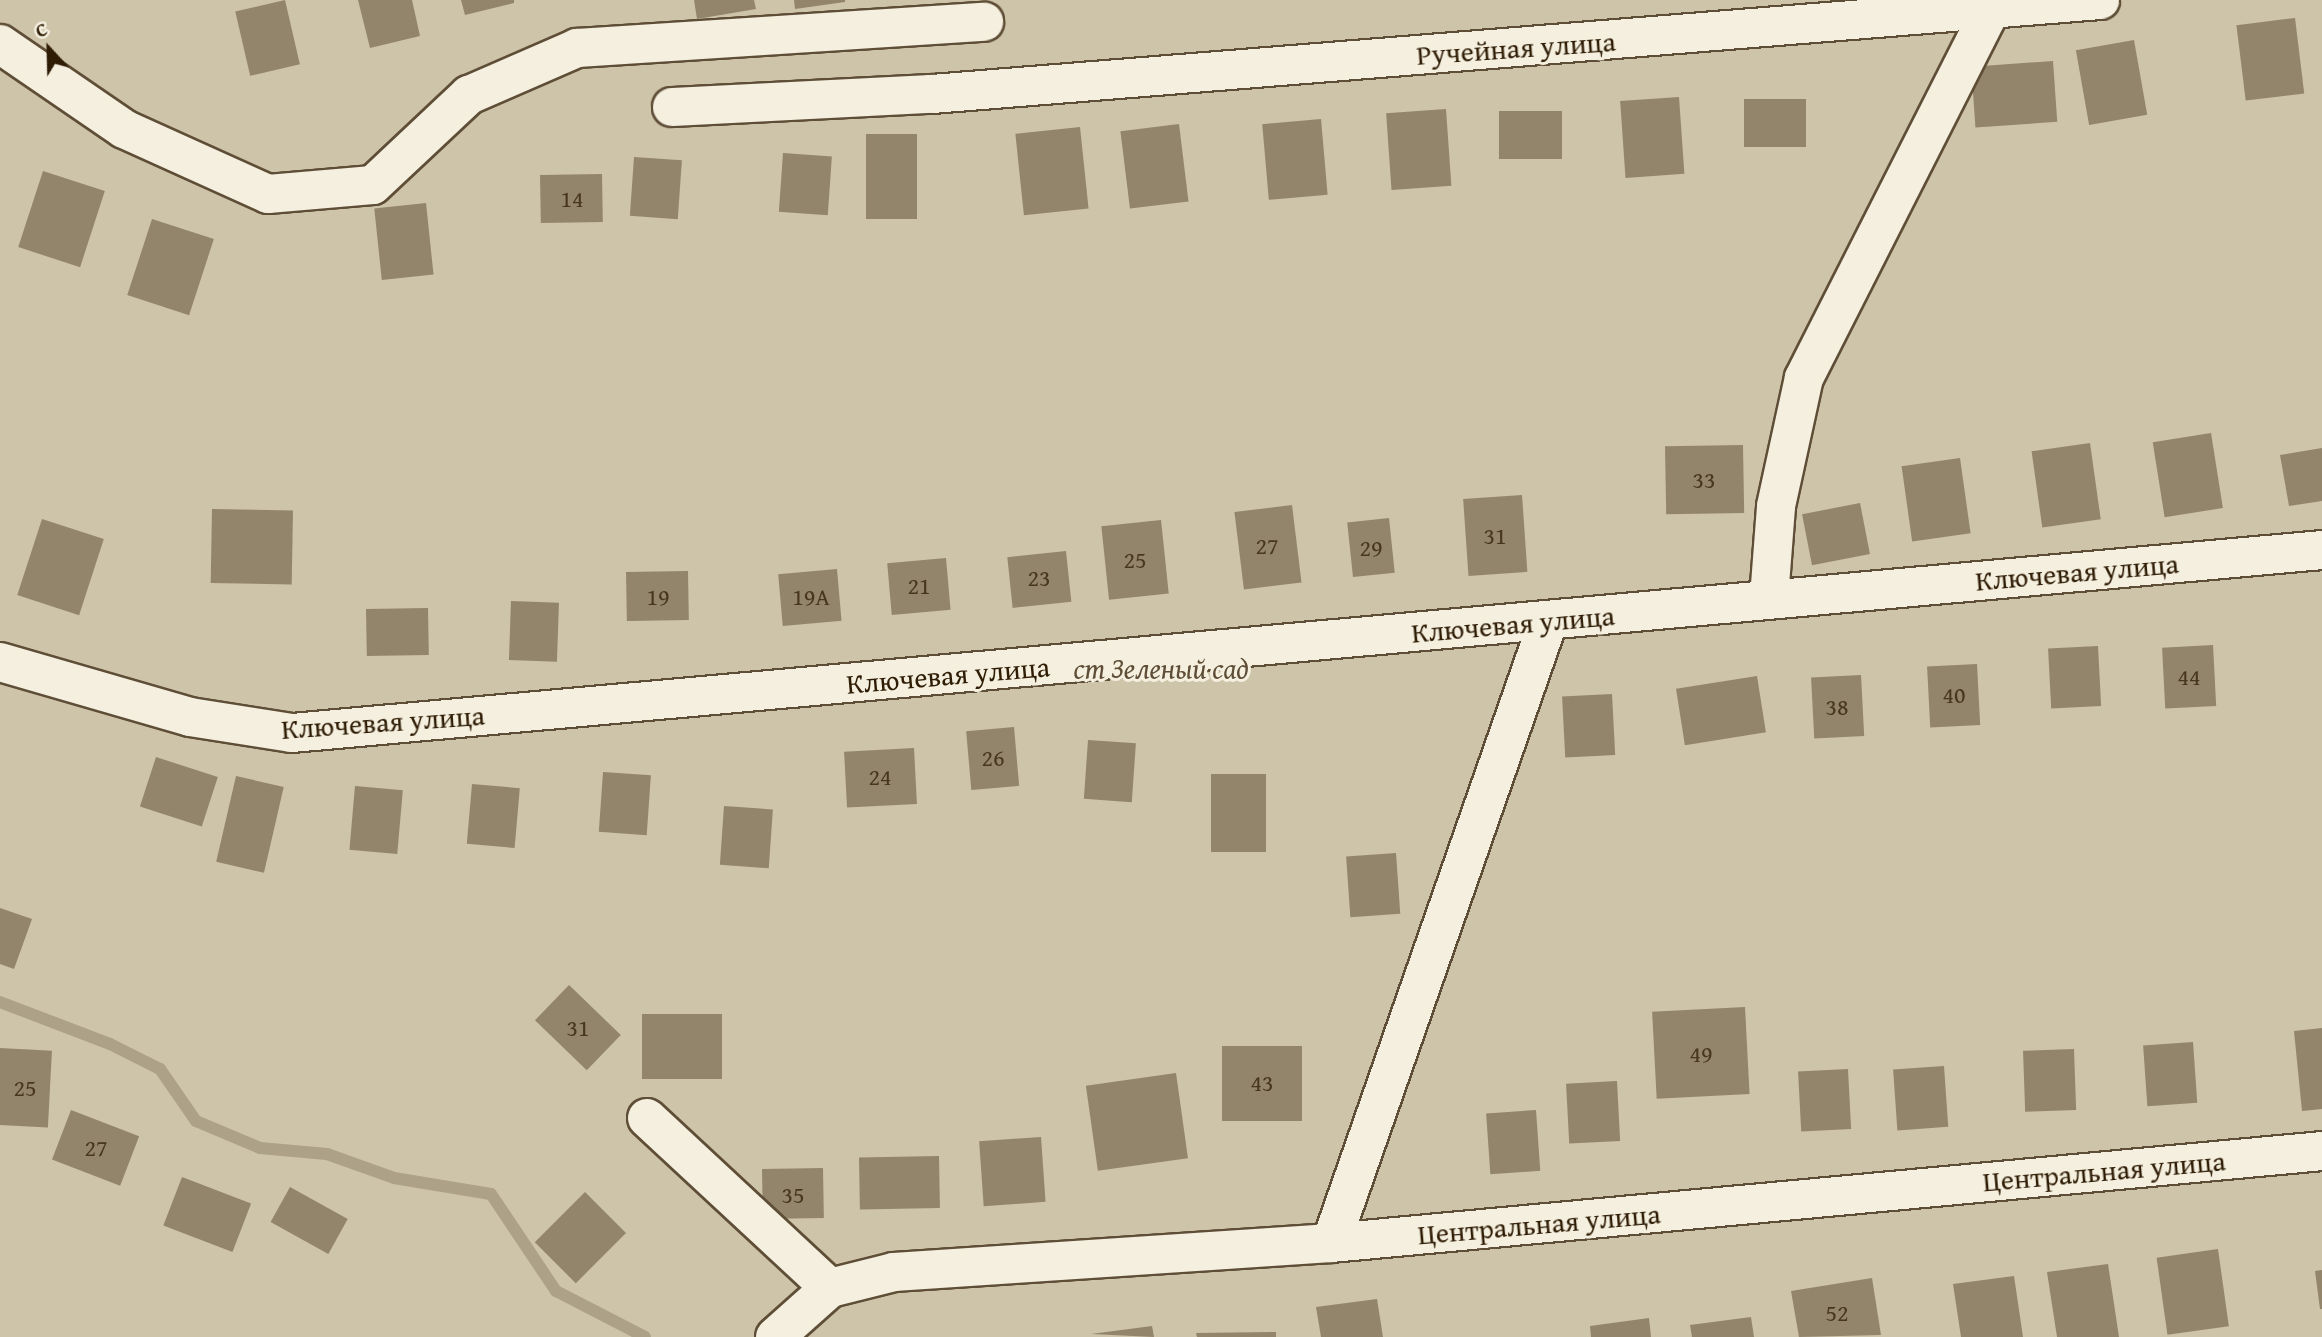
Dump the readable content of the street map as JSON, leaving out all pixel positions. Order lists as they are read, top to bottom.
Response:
{
  "streets": {
    "street": ["Ручейная улица", "Ключевая улица", "Центральная улица"]
  },
  "parks": ["ст Зеленый сад"],
  "house_numbers": [
    "14",
    "33",
    "31",
    "27",
    "29",
    "25",
    "23",
    "21",
    "19",
    "19А",
    "44",
    "40",
    "38",
    "26",
    "24",
    "31",
    "49",
    "43",
    "25",
    "27",
    "35",
    "52"
  ],
  "north": "top"
}
